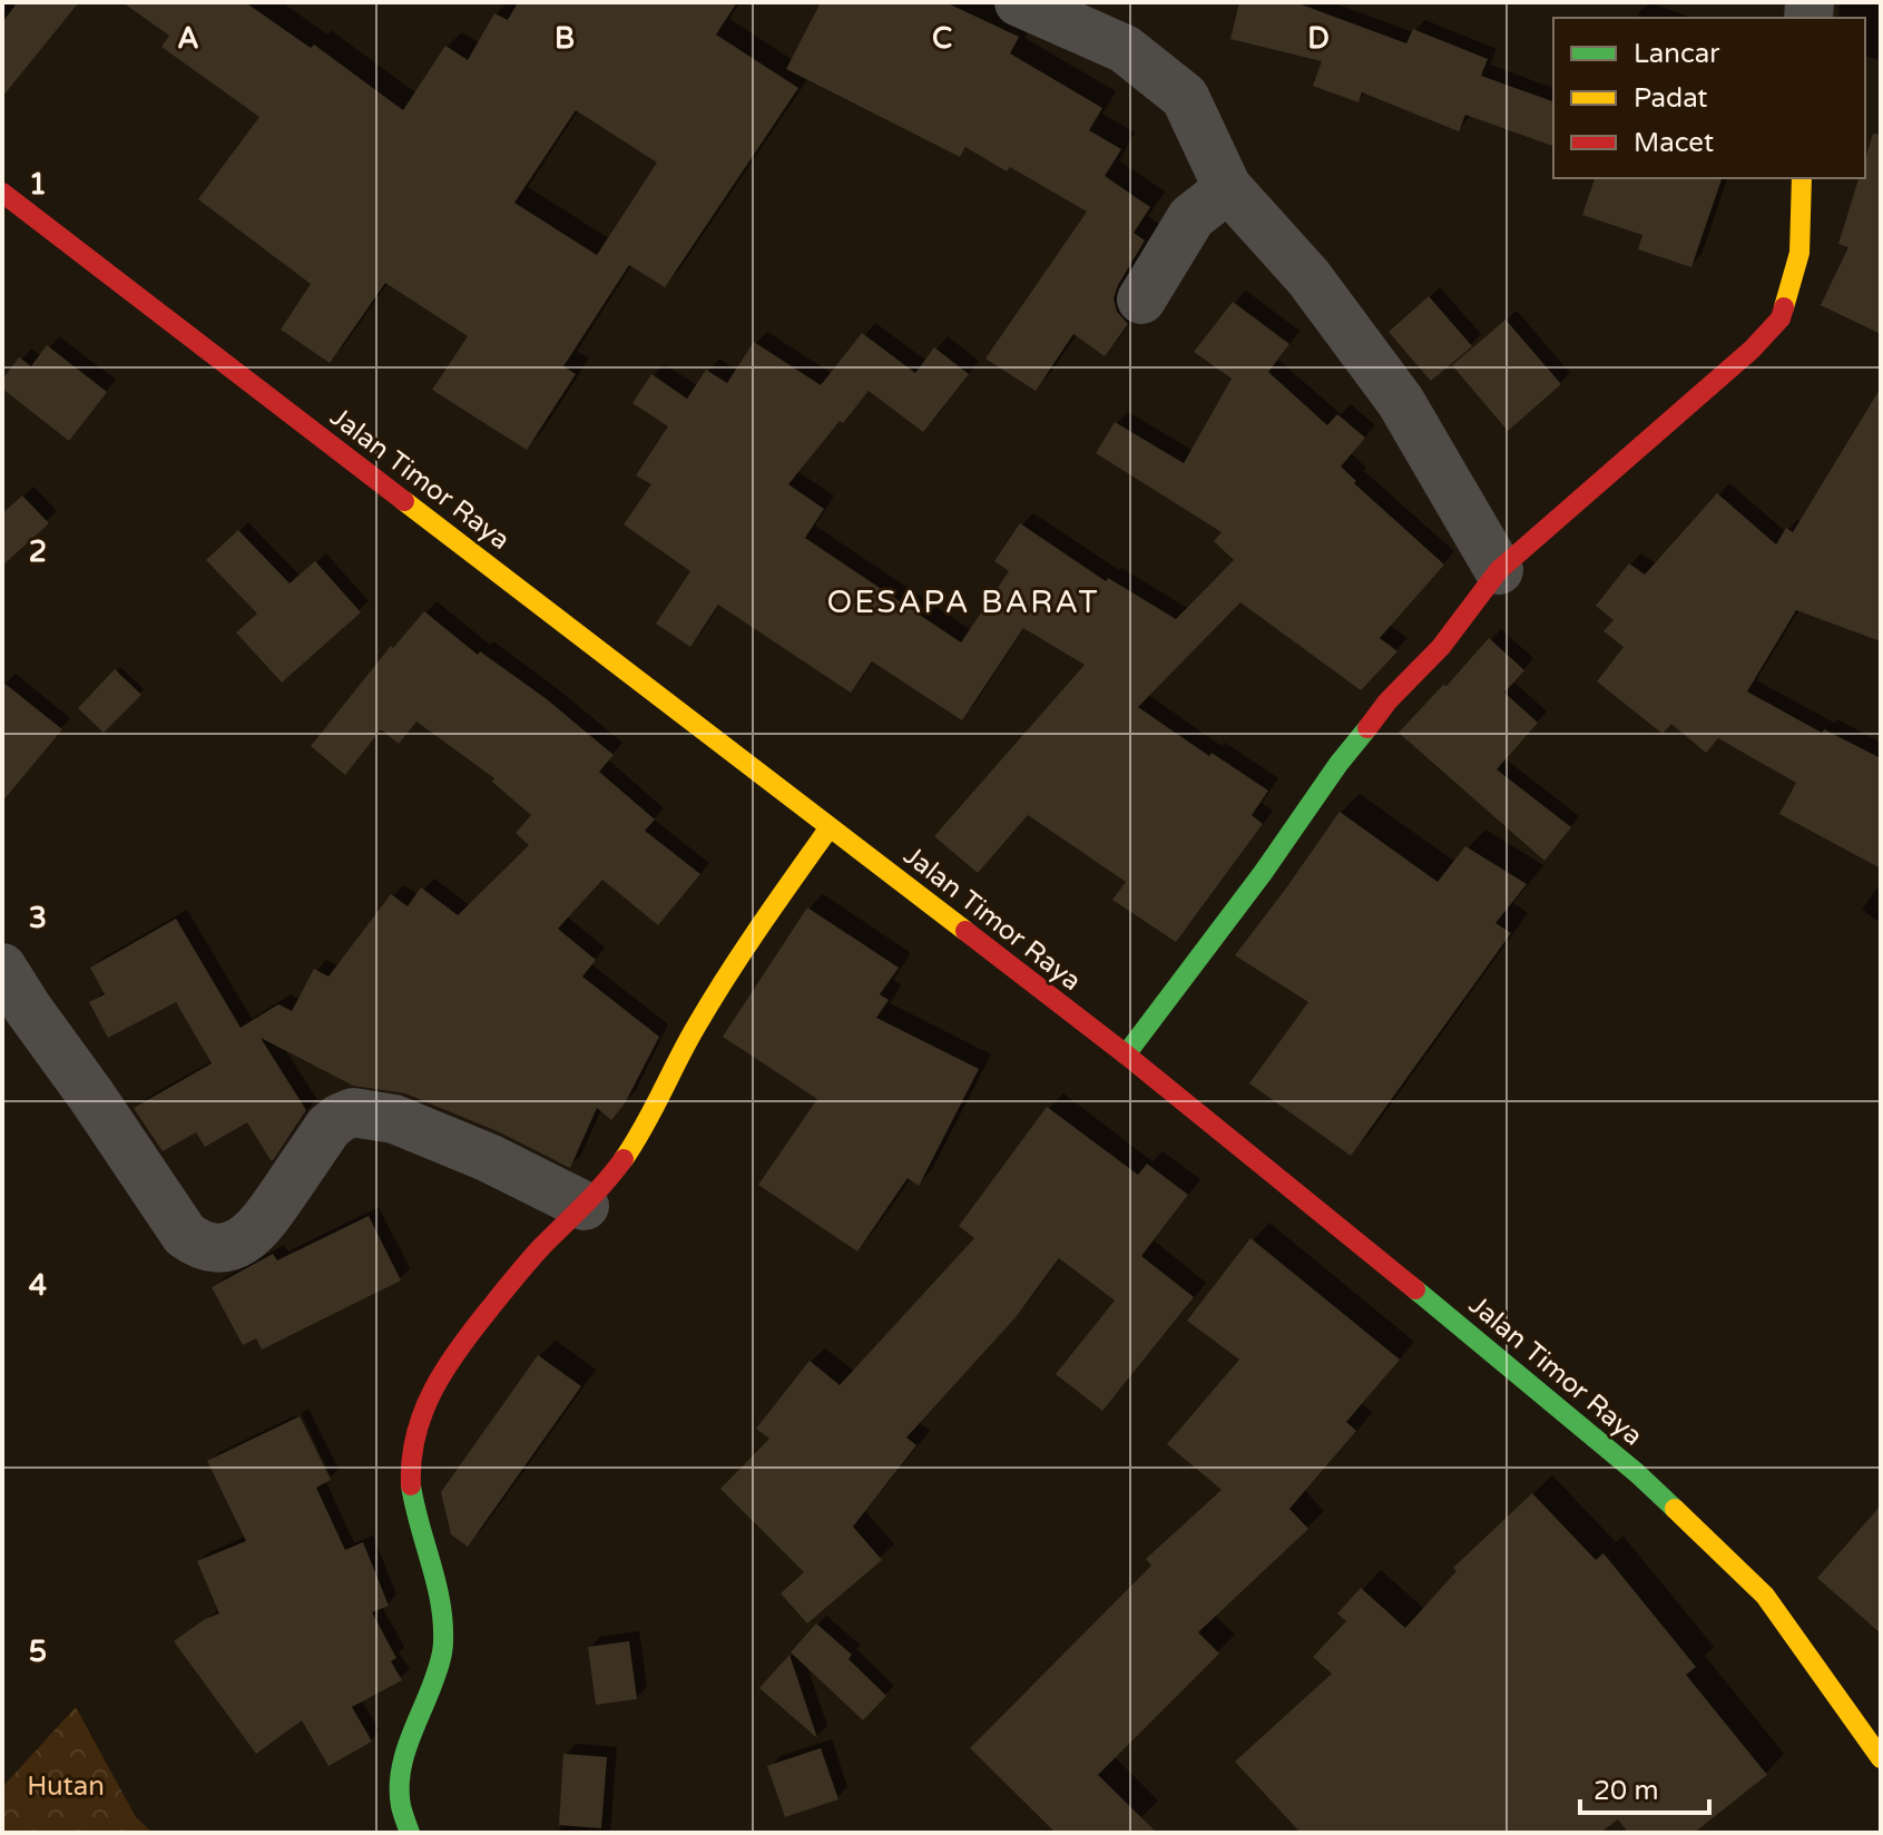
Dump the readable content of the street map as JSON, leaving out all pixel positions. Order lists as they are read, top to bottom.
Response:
{
  "streets": {
    "main road": ["Jalan Timor Raya"]
  },
  "districts": ["OESAPA BARAT"],
  "parks": ["Hutan"],
  "legend": ["Lancar", "Padat", "Macet"],
  "scale_bar": "20 m",
  "grid": {
    "columns": [
      "A",
      "B",
      "C",
      "D"
    ],
    "rows": [
      "1",
      "2",
      "3",
      "4",
      "5"
    ]
  }
}
